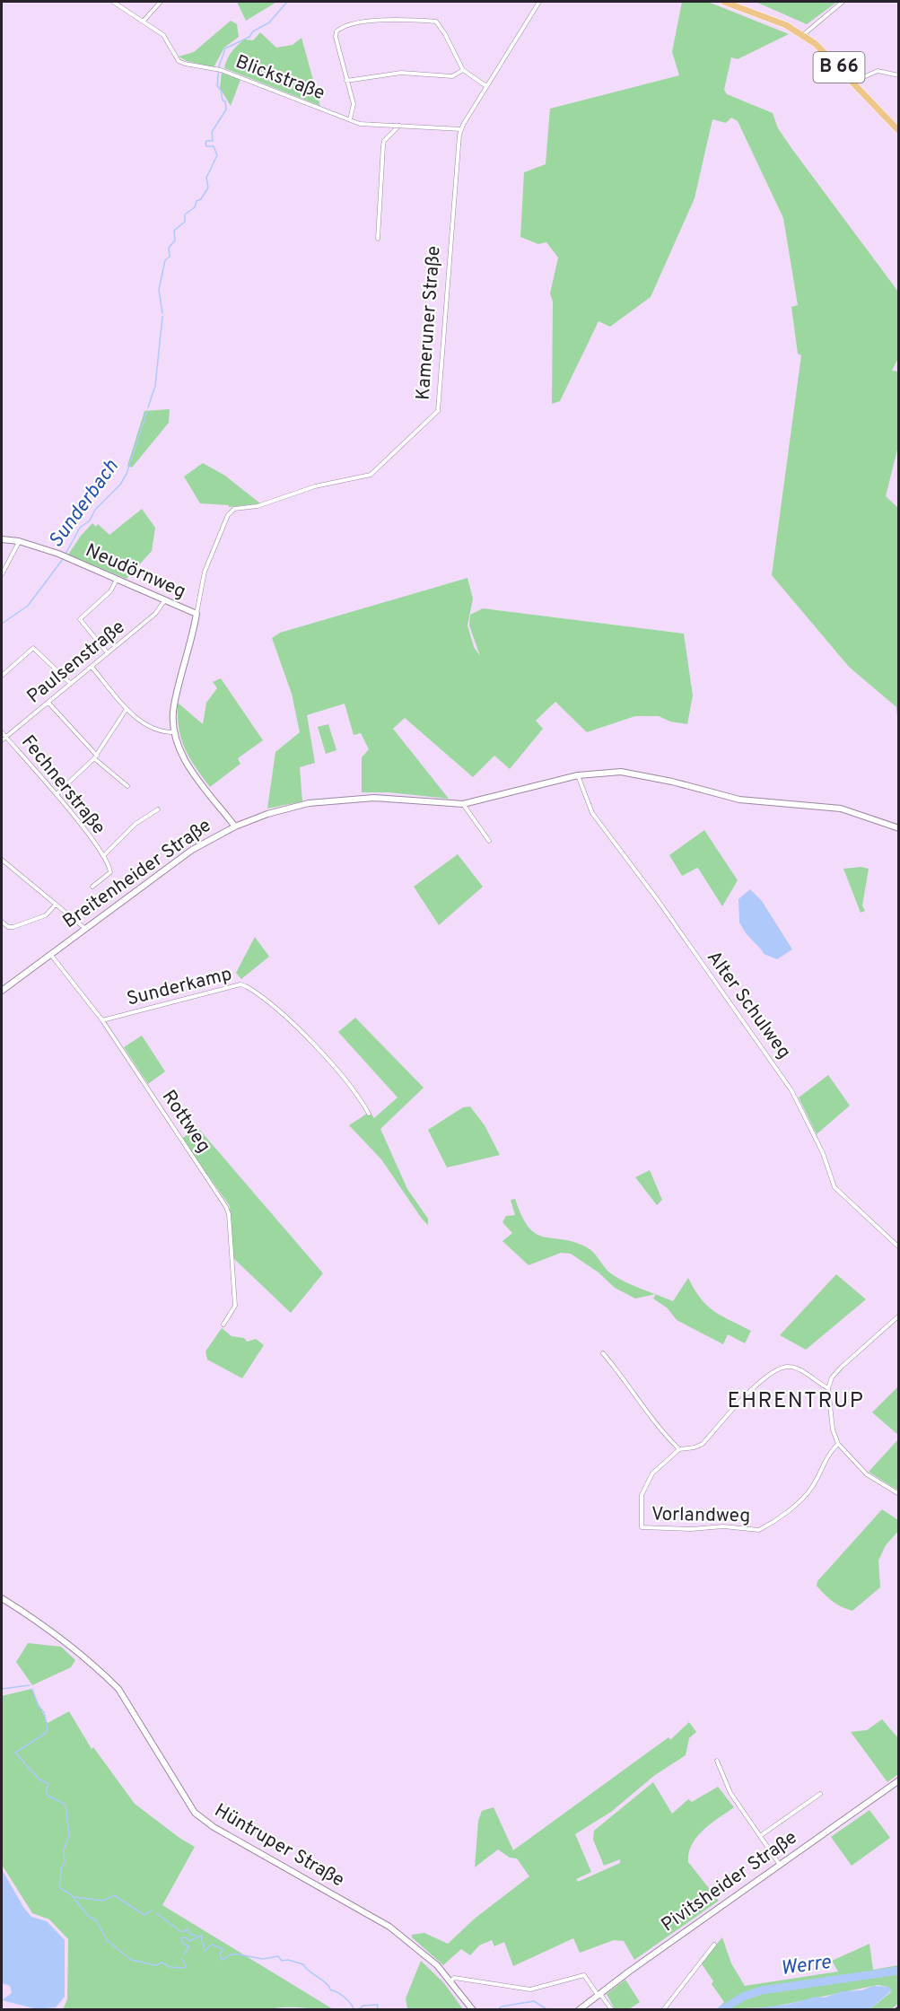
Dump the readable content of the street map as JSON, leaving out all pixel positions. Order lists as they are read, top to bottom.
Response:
{
  "streets": {
    "main road": ["B 66"],
    "street": [
      "Blickstraße",
      "Kameruner Straße",
      "Neudörnweg",
      "Paulsenstraße",
      "Fechnerstraße",
      "Breitenheider Straße",
      "Sunderkamp",
      "Alter Schulweg",
      "Rottweg",
      "Vorlandweg",
      "Hüntruper Straße",
      "Pivitsheider Straße"
    ]
  },
  "crossings": [
    ["Blickstraße", "Kameruner Straße"],
    ["Kameruner Straße", "Neudörnweg"],
    ["Kameruner Straße", "Breitenheider Straße"],
    ["Neudörnweg", "Paulsenstraße"],
    ["Paulsenstraße", "Fechnerstraße"],
    ["Breitenheider Straße", "Alter Schulweg"],
    ["Breitenheider Straße", "Rottweg"],
    ["Sunderkamp", "Rottweg"]
  ],
  "districts": ["EHRENTRUP"],
  "water": ["Sunderbach", "Werre"]
}
